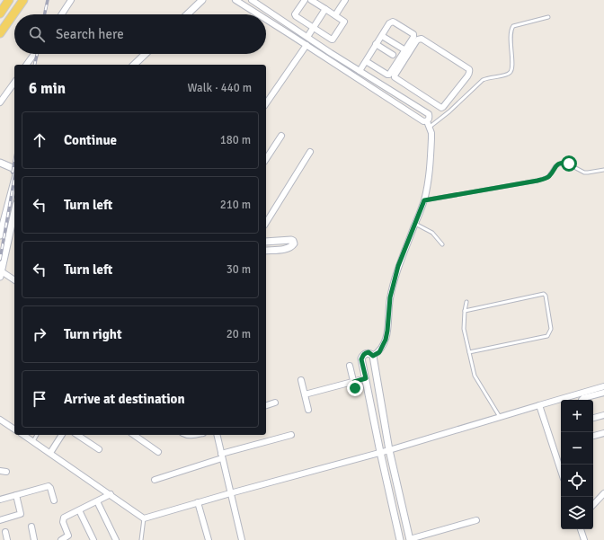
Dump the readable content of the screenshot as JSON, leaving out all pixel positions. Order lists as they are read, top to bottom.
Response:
{
  "page": {
    "search": "Search here",
    "heading": ["6 min", "Walk · 440 m"],
    "list": [
      ["Continue", "180 m"],
      ["Turn left", "210 m"],
      ["Turn left", "30 m"],
      ["Turn right", "20 m"],
      "Arrive at destination"
    ],
    "map_buttons": ["+", "−"]
  }
}
